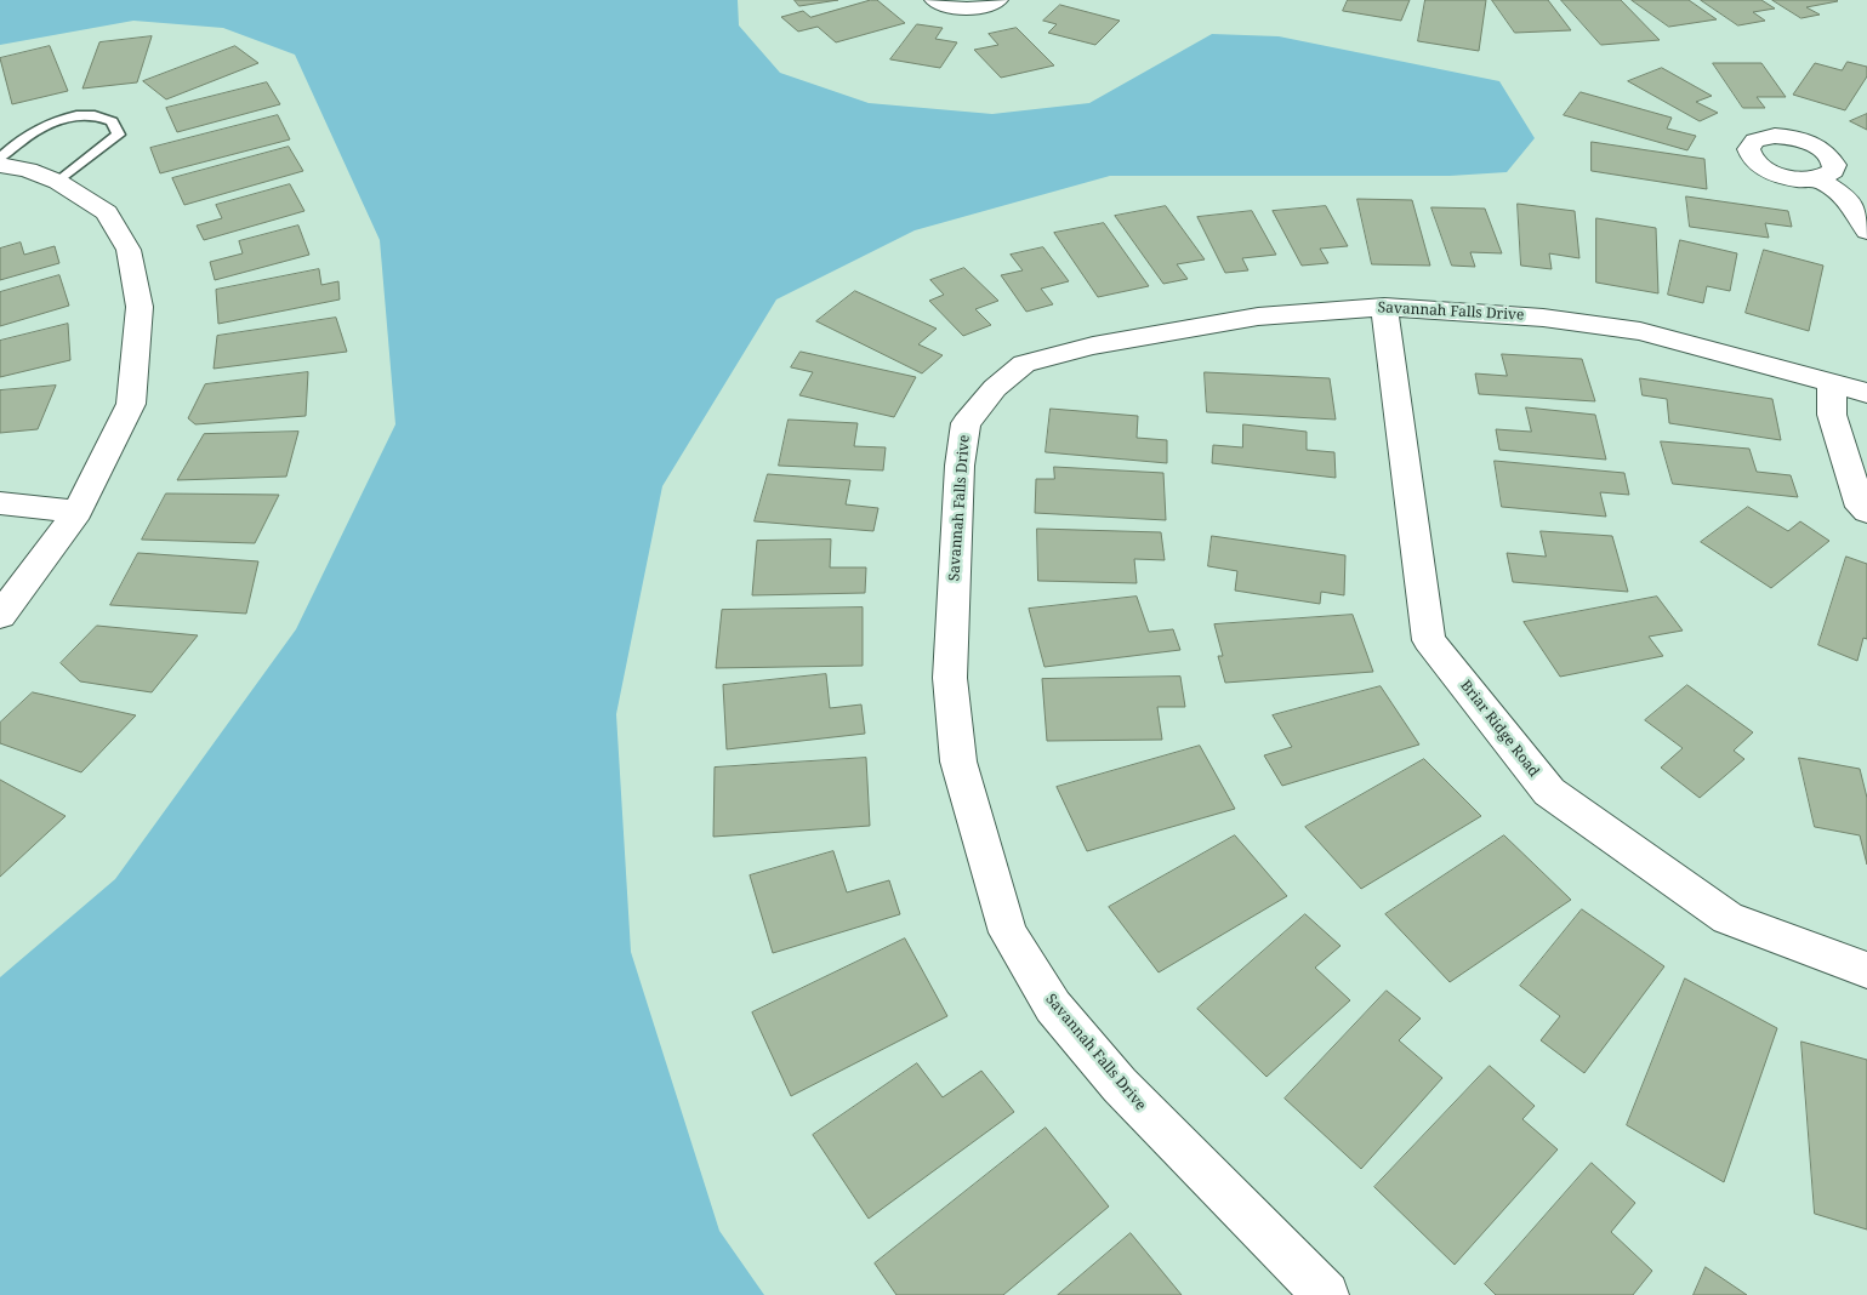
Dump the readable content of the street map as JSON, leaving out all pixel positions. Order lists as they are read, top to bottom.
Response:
{
  "streets": {
    "street": ["Savannah Falls Drive", "Briar Ridge Road"]
  },
  "crossings": [
    ["Savannah Falls Drive", "Briar Ridge Road"]
  ]
}
